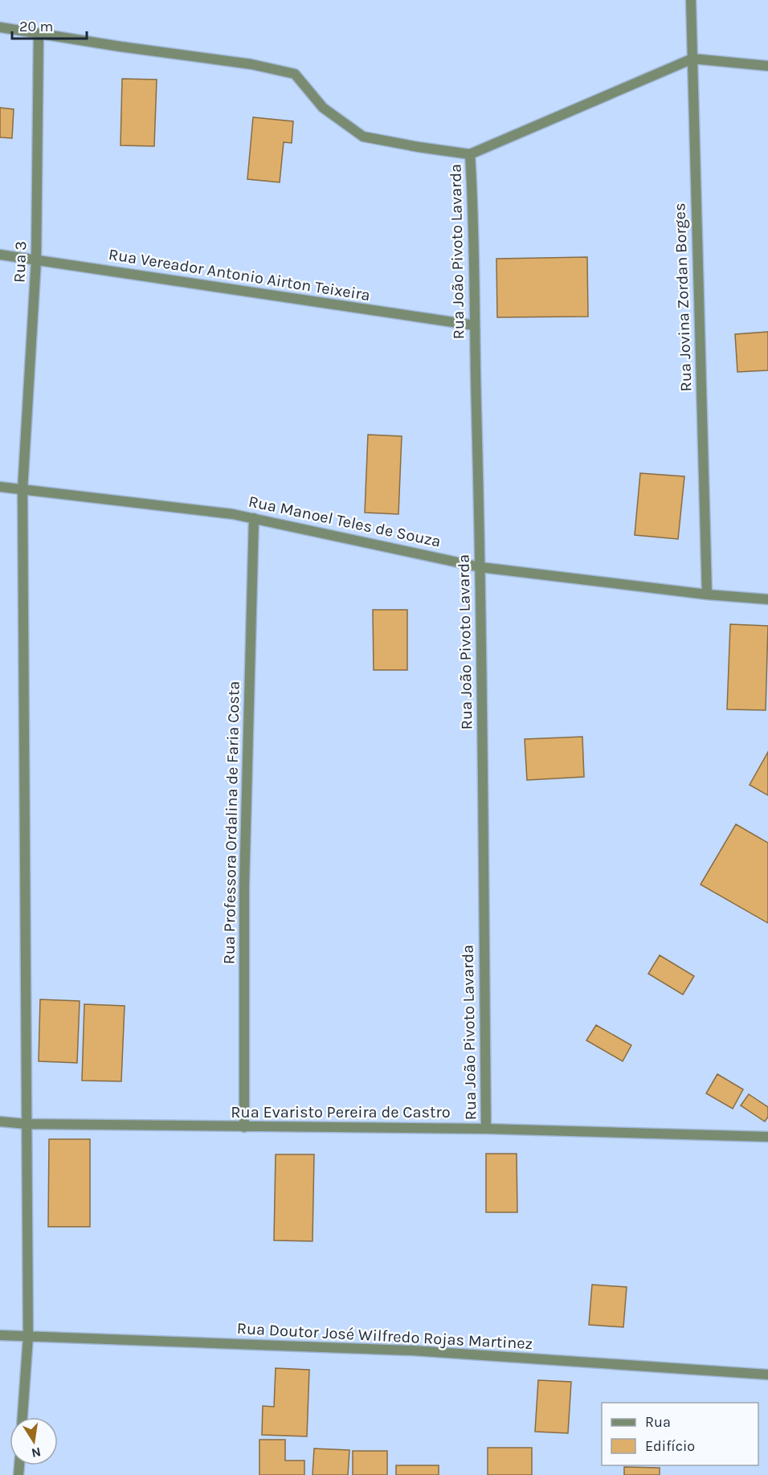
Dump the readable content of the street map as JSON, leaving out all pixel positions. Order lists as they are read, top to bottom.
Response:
{
  "streets": {
    "street": [
      "Rua João Pivoto Lavarda",
      "Rua 3",
      "Rua Vereador Antonio Airton Teixeira",
      "Rua Jovina Zordan Borges",
      "Rua Manoel Teles de Souza",
      "Rua Professora Ordalina de Faria Costa",
      "Rua Evaristo Pereira de Castro",
      "Rua Doutor José Wilfredo Rojas Martinez"
    ]
  },
  "crossings": [
    ["Rua João Pivoto Lavarda", "Rua Vereador Antonio Airton Teixeira"],
    ["Rua João Pivoto Lavarda", "Rua Manoel Teles de Souza"],
    ["Rua João Pivoto Lavarda", "Rua Evaristo Pereira de Castro"],
    ["Rua 3", "Rua Vereador Antonio Airton Teixeira"],
    ["Rua 3", "Rua Manoel Teles de Souza"],
    ["Rua 3", "Rua Evaristo Pereira de Castro"],
    ["Rua 3", "Rua Doutor José Wilfredo Rojas Martinez"],
    ["Rua Jovina Zordan Borges", "Rua Manoel Teles de Souza"],
    ["Rua Manoel Teles de Souza", "Rua Professora Ordalina de Faria Costa"],
    ["Rua Professora Ordalina de Faria Costa", "Rua Evaristo Pereira de Castro"]
  ],
  "legend": ["Rua", "Edifício"],
  "scale_bar": "20 m",
  "north": "bottom"
}
